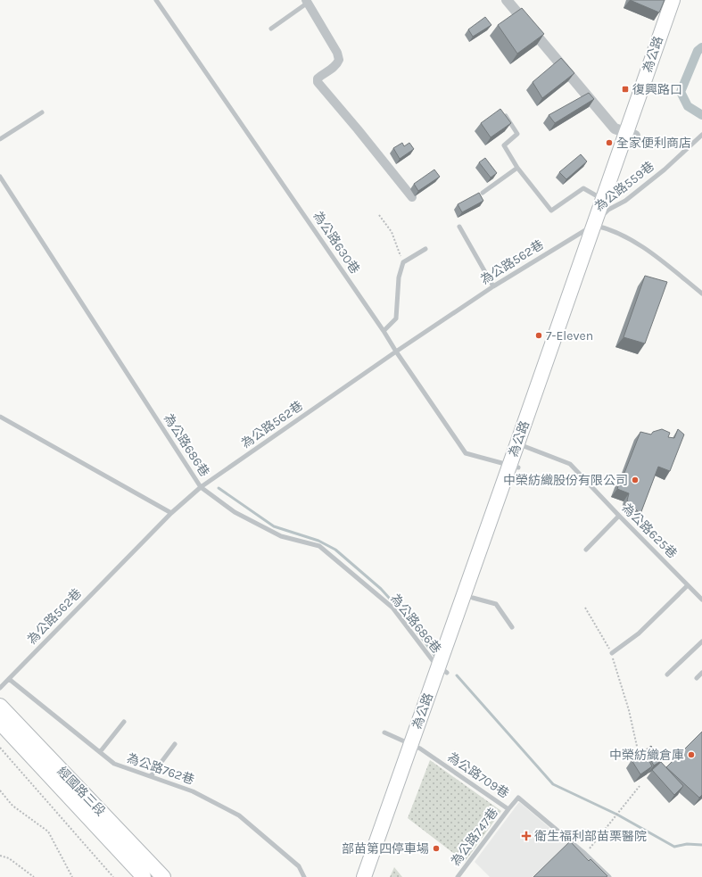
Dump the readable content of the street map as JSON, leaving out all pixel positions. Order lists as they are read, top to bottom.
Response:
{
  "streets": {
    "main road": ["為公路", "經國路三段"],
    "lane": [
      "為公路559巷",
      "為公路630巷",
      "為公路562巷",
      "為公路686巷",
      "為公路625巷",
      "為公路762巷",
      "為公路709巷",
      "為公路747巷"
    ]
  },
  "crossings": [
    ["為公路", "為公路559巷"],
    ["為公路", "為公路630巷"],
    ["為公路", "為公路562巷"],
    ["為公路", "為公路686巷"],
    ["為公路", "為公路625巷"],
    ["為公路", "為公路709巷"],
    ["為公路630巷", "為公路562巷"],
    ["為公路562巷", "為公路686巷"],
    ["為公路562巷", "為公路762巷"],
    ["為公路709巷", "為公路747巷"]
  ],
  "places": {
    "transit": ["復興路口"],
    "other": [
      "全家便利商店",
      "7-Eleven",
      "中榮紡織股份有限公司",
      "中榮紡織倉庫",
      "部苗第四停車場"
    ],
    "health": ["衛生福利部苗栗醫院"]
  }
}
